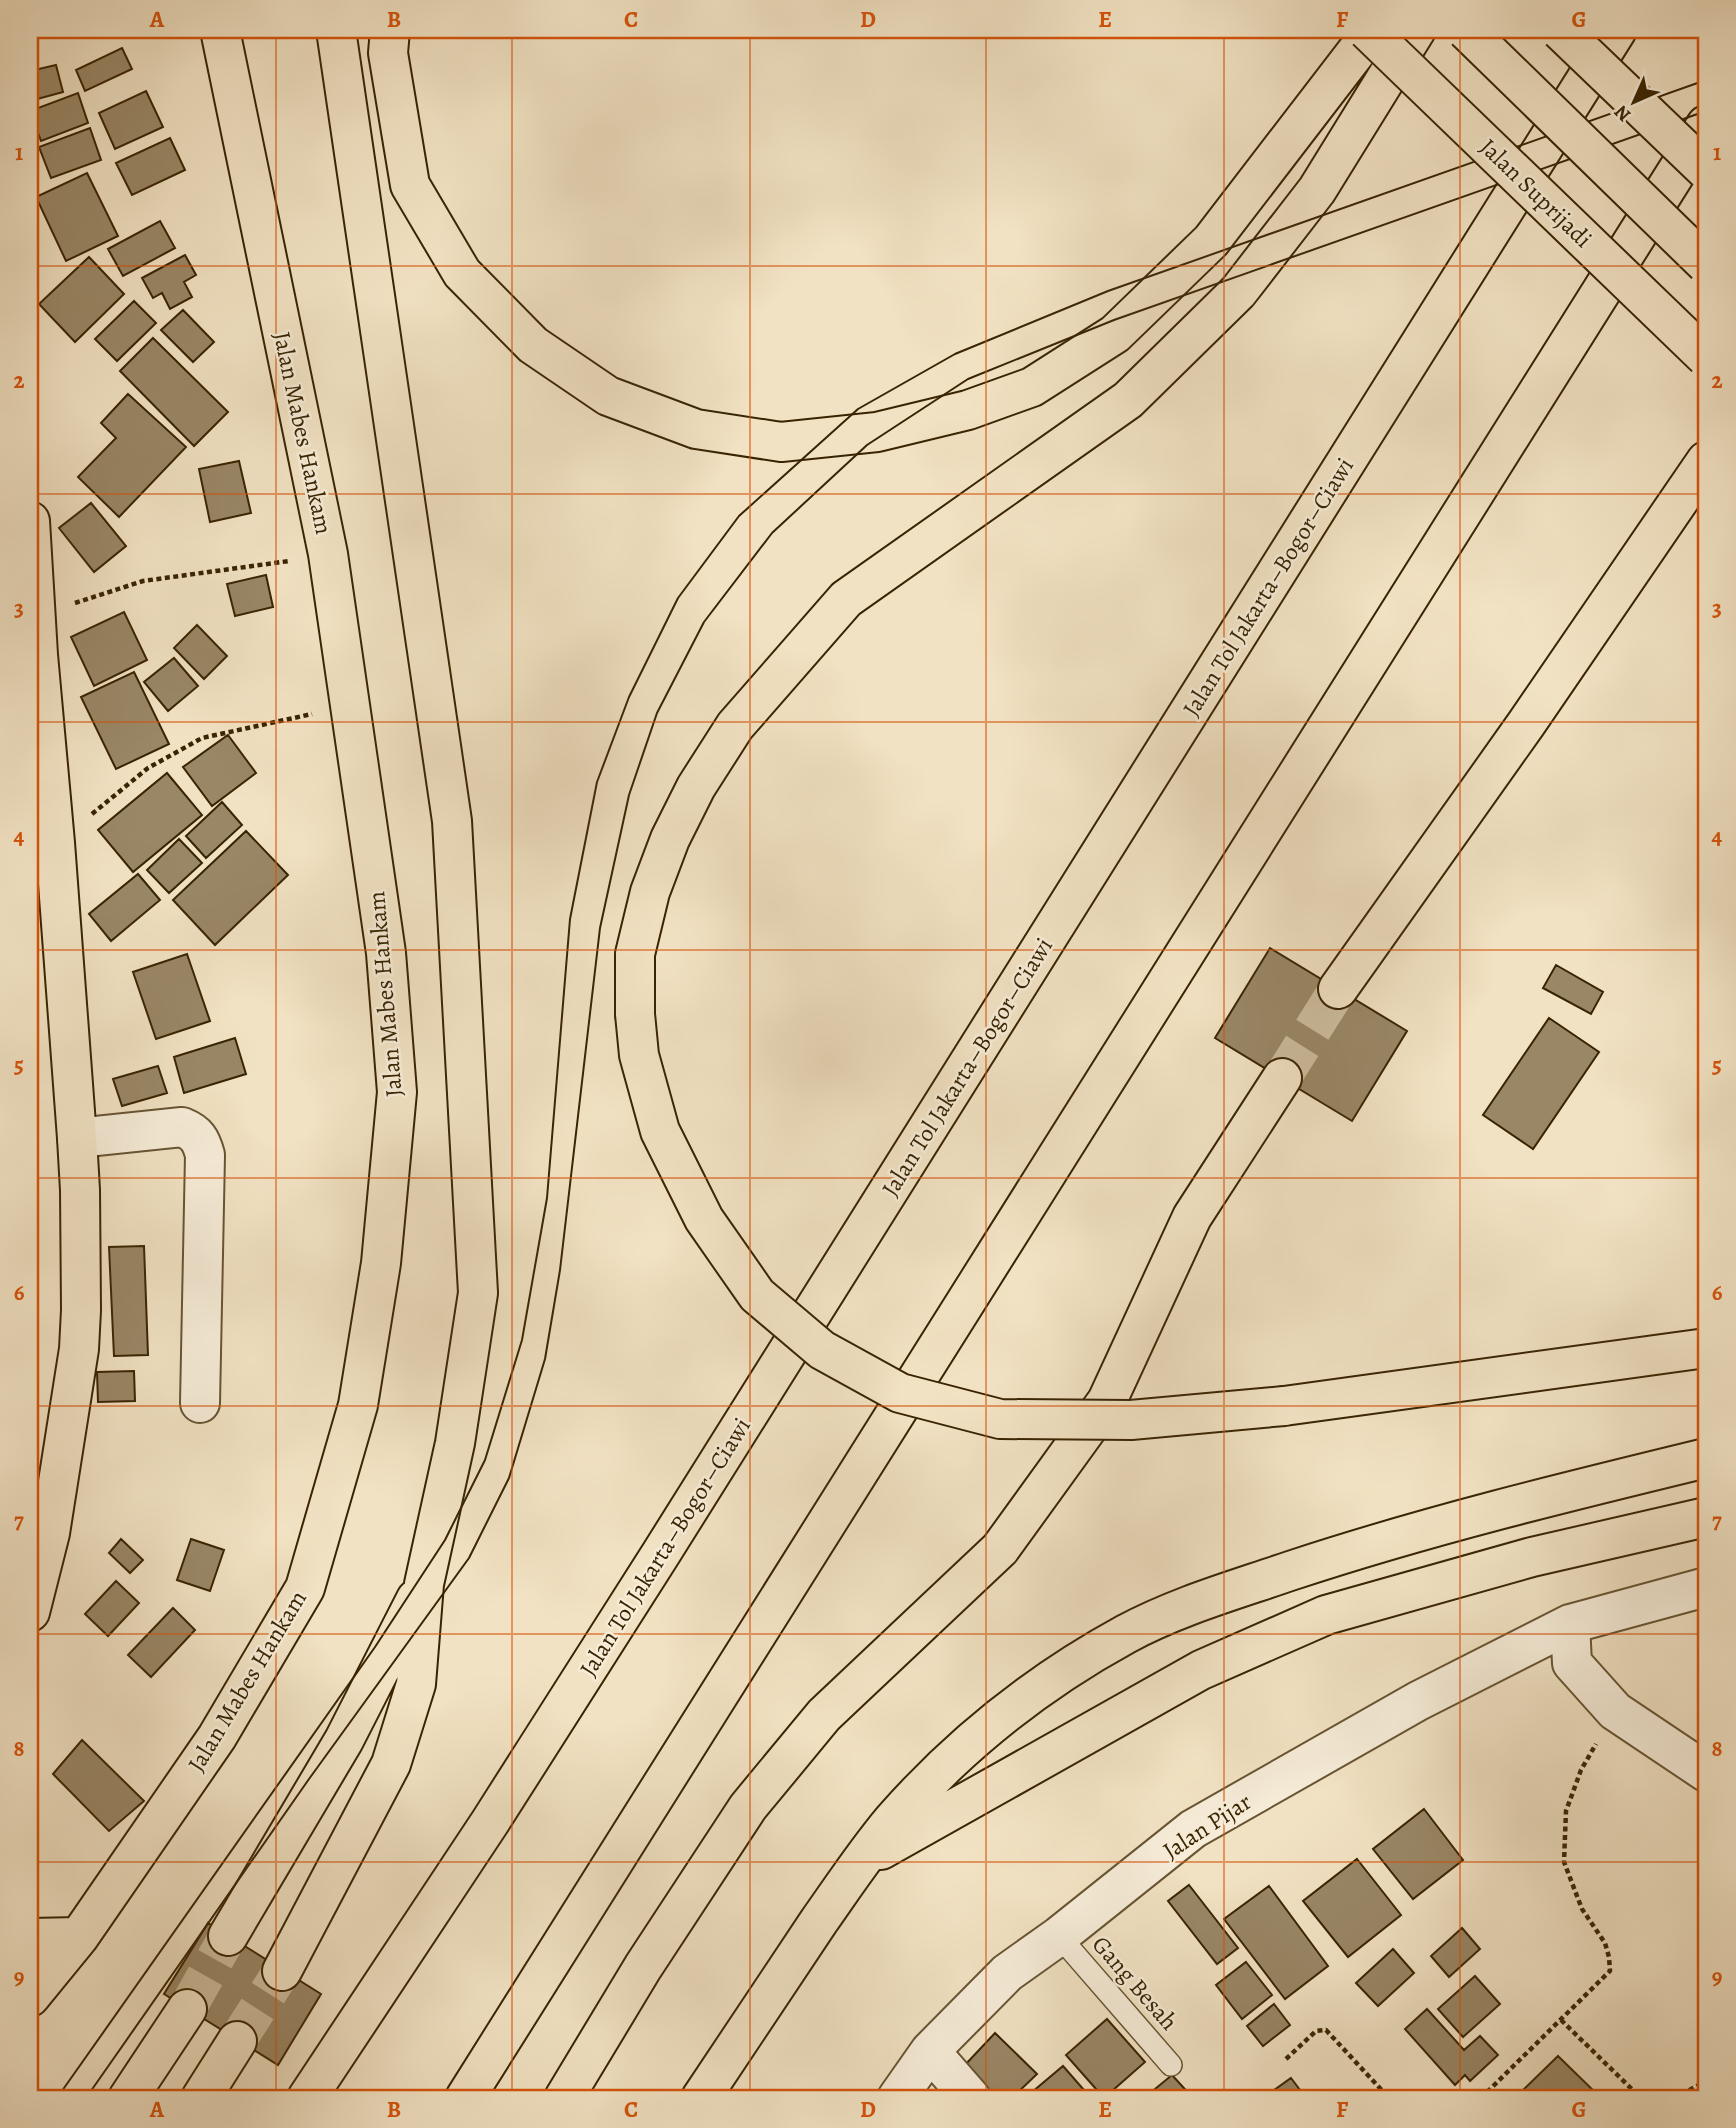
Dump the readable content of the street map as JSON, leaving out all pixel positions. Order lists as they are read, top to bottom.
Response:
{
  "streets": {
    "main road": ["Jalan Suprijadi", "Jalan Mabes Hankam", "Jalan Tol Jakarta–Bogor–Ciawi"],
    "street": ["Jalan Pijar"],
    "lane": ["Gang Besah"]
  },
  "crossings": [
    ["Jalan Pijar", "Gang Besah"]
  ],
  "north": "bottom left",
  "grid": {
    "columns": [
      "A",
      "B",
      "C",
      "D",
      "E",
      "F",
      "G"
    ],
    "rows": [
      "1",
      "2",
      "3",
      "4",
      "5",
      "6",
      "7",
      "8",
      "9"
    ]
  }
}
